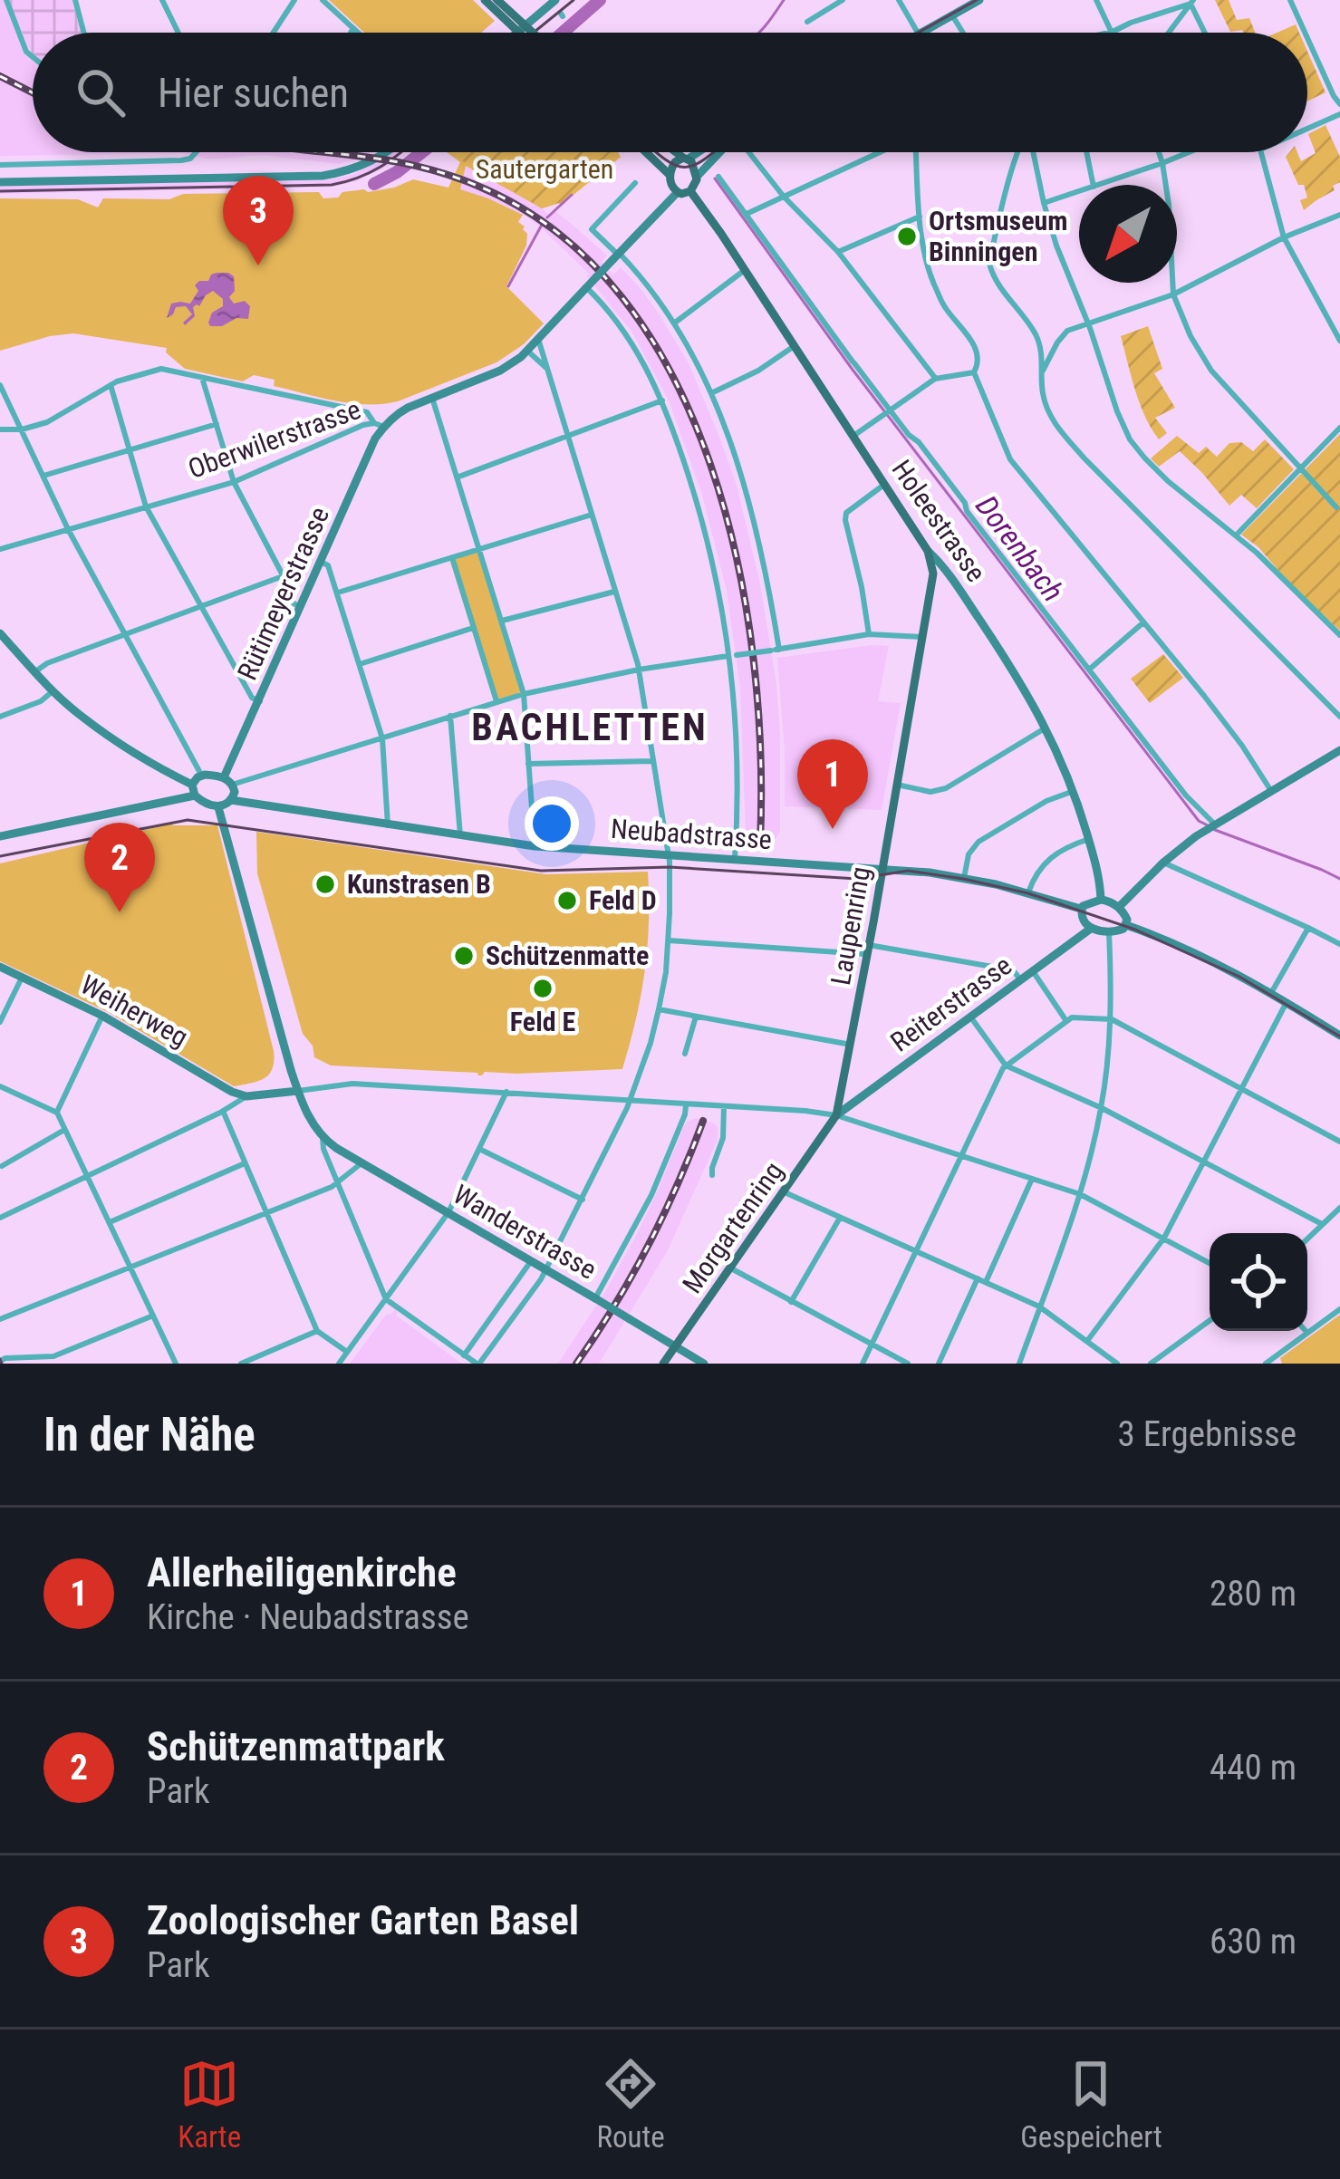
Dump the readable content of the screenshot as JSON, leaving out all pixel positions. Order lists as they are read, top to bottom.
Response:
{
  "streets": {
    "main road": ["Holeestrasse", "Laupenring", "Morgartenring"],
    "street": [
      "Oberwilerstrasse",
      "Rütimeyerstrasse",
      "Neubadstrasse",
      "Reiterstrasse",
      "Weiherweg",
      "Wanderstrasse"
    ]
  },
  "crossings": [
    ["Oberwilerstrasse", "Holeestrasse"],
    ["Oberwilerstrasse", "Rütimeyerstrasse"],
    ["Holeestrasse", "Neubadstrasse"],
    ["Holeestrasse", "Laupenring"],
    ["Holeestrasse", "Reiterstrasse"],
    ["Rütimeyerstrasse", "Neubadstrasse"],
    ["Neubadstrasse", "Laupenring"],
    ["Neubadstrasse", "Reiterstrasse"],
    ["Laupenring", "Reiterstrasse"],
    ["Laupenring", "Morgartenring"],
    ["Reiterstrasse", "Morgartenring"],
    ["Morgartenring", "Wanderstrasse"]
  ],
  "districts": ["BACHLETTEN"],
  "water": ["Dorenbach"],
  "parks": ["Sautergarten"],
  "places": [
    "Ortsmuseum Binningen",
    "Kunstrasen B",
    "Feld D",
    "Schützenmatte",
    "Feld E"
  ],
  "north": "bottom left",
  "page": {
    "search": "Hier suchen",
    "pins": ["3", "1", "2"],
    "heading": ["In der Nähe", "3 Ergebnisse"],
    "list": [
      {
        "mark": "1",
        "name": "Allerheiligenkirche",
        "note": "Kirche · Neubadstrasse",
        "value": "280 m"
      },
      {
        "mark": "2",
        "name": "Schützenmattpark",
        "note": "Park",
        "value": "440 m"
      },
      {
        "mark": "3",
        "name": "Zoologischer Garten Basel",
        "note": "Park",
        "value": "630 m"
      }
    ],
    "nav": ["Karte", "Route", "Gespeichert"]
  }
}
